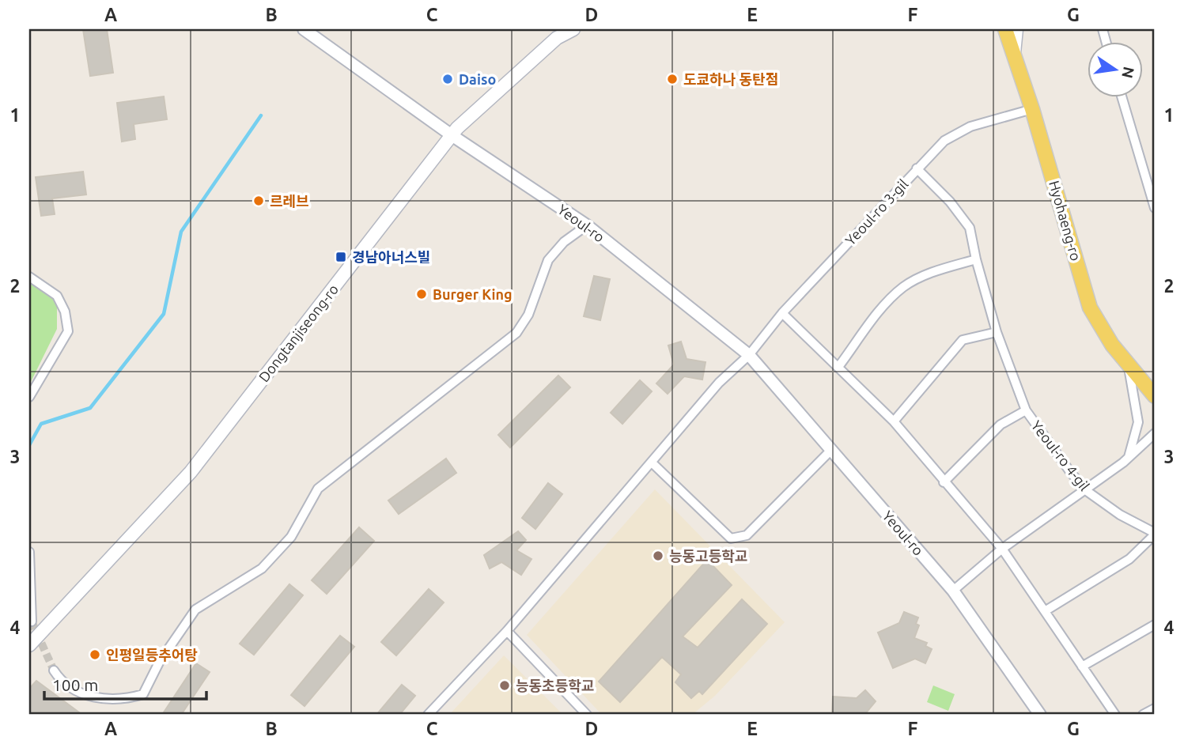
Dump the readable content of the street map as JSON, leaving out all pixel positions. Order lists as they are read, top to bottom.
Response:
{
  "streets": {
    "main road": ["Hyohaeng-ro", "Dongtanjiseong-ro"],
    "street": ["Yeoul-ro 3-gil", "Yeoul-ro", "Yeoul-ro 4-gil"]
  },
  "crossings": [
    ["Yeoul-ro 3-gil", "Hyohaeng-ro"],
    ["Yeoul-ro 3-gil", "Yeoul-ro"],
    ["Yeoul-ro 3-gil", "Yeoul-ro 4-gil"],
    ["Yeoul-ro", "Dongtanjiseong-ro"]
  ],
  "places": {
    "other": [
      "Daiso",
      "도쿄하나 동탄점",
      "르레브",
      "Burger King",
      "능동고등학교",
      "인평일등추어탕",
      "능동초등학교"
    ],
    "transit": ["경남아너스빌"]
  },
  "scale_bar": "100 m",
  "north": "right",
  "grid": {
    "columns": [
      "A",
      "B",
      "C",
      "D",
      "E",
      "F",
      "G"
    ],
    "rows": [
      "1",
      "2",
      "3",
      "4"
    ]
  }
}
